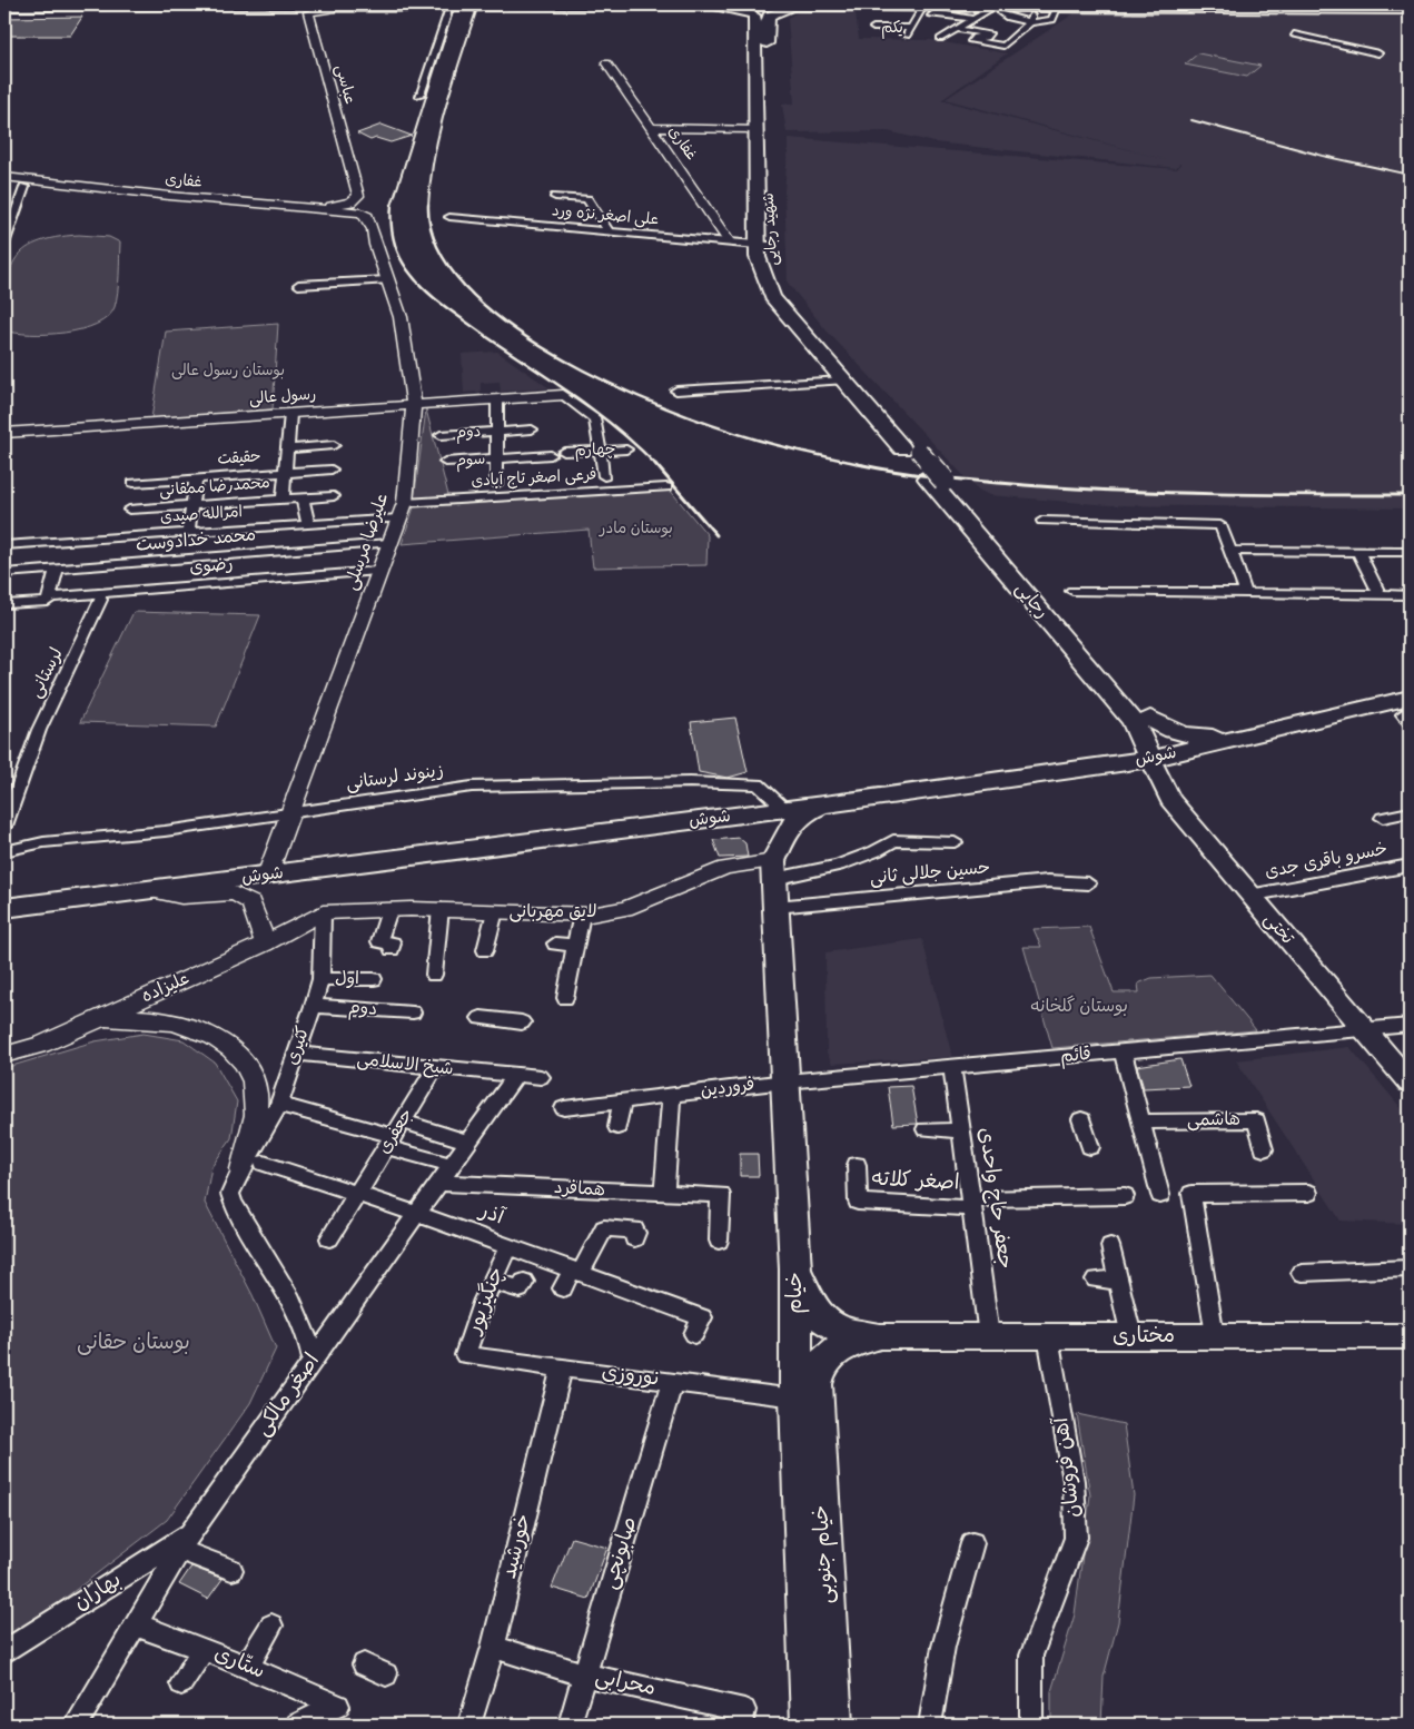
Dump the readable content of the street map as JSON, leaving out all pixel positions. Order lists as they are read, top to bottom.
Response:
{
  "streets": {
    "main road": [
      "شهید رجایی",
      "رجایی",
      "شوش",
      "تختی",
      "خیام",
      "مختاری",
      "خیام جنوبی"
    ],
    "street": [
      "یکم",
      "عباسی",
      "غفاری",
      "علی اصغر نژه ورد",
      "رسول عالی",
      "دوم",
      "چهارم",
      "حقیقت",
      "سوم",
      "فرعی اصغر تاج آبادی",
      "محمدرضا ممقانی",
      "امرالله صیدی",
      "محمد خدادوست",
      "علیرضا مرسلی",
      "رضوی",
      "لرستانی",
      "زینوند لرستانی",
      "خسرو باقری جدی",
      "حسین جلالی ثانی",
      "لایق مهربانی",
      "اول",
      "علیزاده",
      "کثیری",
      "قائم",
      "شیخ الاسلامی",
      "فروردین",
      "هاشمی",
      "جعفری",
      "اصغر کلاته",
      "همافرد",
      "جعفر حاج واحدی",
      "آذر",
      "چنگیزپور",
      "نوروزی",
      "اصغر مالکی",
      "آهن فروشان",
      "خورشید",
      "صابونچی",
      "بهاران",
      "ستّاری",
      "محرابی"
    ]
  },
  "crossings": [
    ["عباسی", "غفاری"],
    ["غفاری", "علی اصغر نژه ورد"],
    ["غفاری", "علیرضا مرسلی"],
    ["علی اصغر نژه ورد", "شهید رجایی"],
    ["شهید رجایی", "رجایی"],
    ["رسول عالی", "علیرضا مرسلی"],
    ["دوم", "کثیری"],
    ["چهارم", "سوم"],
    ["فرعی اصغر تاج آبادی", "امرالله صیدی"],
    ["فرعی اصغر تاج آبادی", "علیرضا مرسلی"],
    ["امرالله صیدی", "علیرضا مرسلی"],
    ["محمد خدادوست", "علیرضا مرسلی"],
    ["علیرضا مرسلی", "رضوی"],
    ["علیرضا مرسلی", "شوش"],
    ["علیرضا مرسلی", "زینوند لرستانی"],
    ["رجایی", "شوش"],
    ["رجایی", "تختی"],
    ["شوش", "زینوند لرستانی"],
    ["شوش", "تختی"],
    ["خسرو باقری جدی", "تختی"],
    ["حسین جلالی ثانی", "خیام"],
    ["لایق مهربانی", "علیزاده"],
    ["لایق مهربانی", "کثیری"],
    ["لایق مهربانی", "خیام"],
    ["تختی", "قائم"],
    ["اول", "کثیری"],
    ["علیزاده", "کثیری"],
    ["کثیری", "شیخ الاسلامی"],
    ["قائم", "فروردین"],
    ["قائم", "جعفر حاج واحدی"],
    ["قائم", "خیام"],
    ["شیخ الاسلامی", "جعفری"],
    ["شیخ الاسلامی", "اصغر مالکی"],
    ["فروردین", "خیام"],
    ["جعفری", "آذر"],
    ["اصغر کلاته", "جعفر حاج واحدی"],
    ["همافرد", "اصغر مالکی"],
    ["جعفر حاج واحدی", "مختاری"],
    ["آذر", "چنگیزپور"],
    ["آذر", "اصغر مالکی"],
    ["خیام", "مختاری"],
    ["خیام", "نوروزی"],
    ["خیام", "خیام جنوبی"],
    ["چنگیزپور", "نوروزی"],
    ["مختاری", "آهن فروشان"],
    ["نوروزی", "خورشید"],
    ["نوروزی", "صابونچی"],
    ["نوروزی", "خیام جنوبی"],
    ["اصغر مالکی", "بهاران"],
    ["اصغر مالکی", "ستّاری"],
    ["خورشید", "محرابی"],
    ["صابونچی", "محرابی"]
  ],
  "parks": [
    "بوستان رسول عالی",
    "بوستان مادر",
    "بوستان گلخانه",
    "بوستان حقانی"
  ]
}
